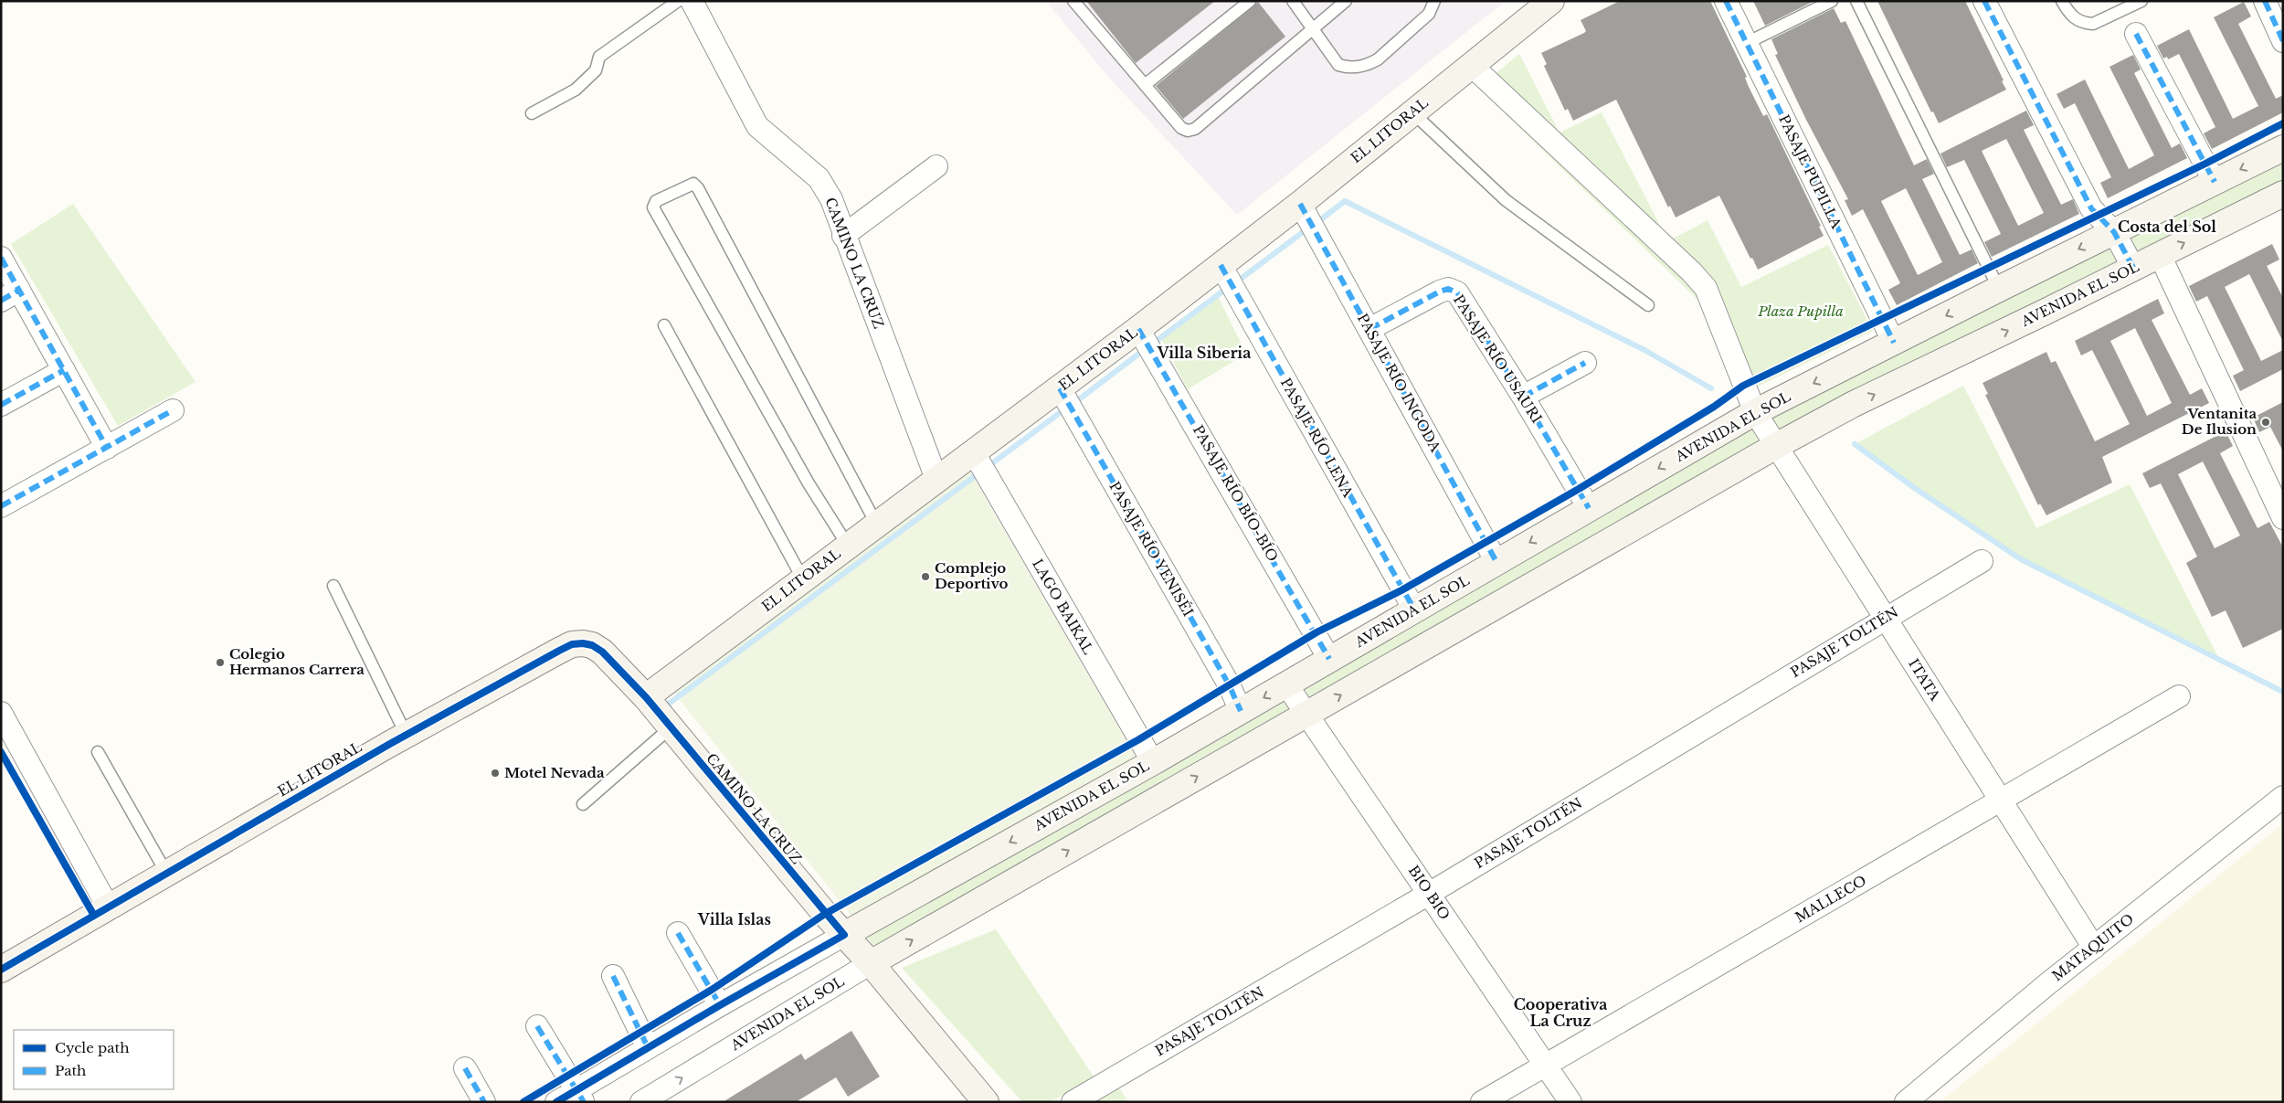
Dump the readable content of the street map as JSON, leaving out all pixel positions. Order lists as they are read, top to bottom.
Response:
{
  "streets": {
    "main road": ["EL LITORAL", "CAMINO LA CRUZ", "AVENIDA EL SOL"],
    "street": [
      "PASAJE PUPILLA",
      "PASAJE RÍO USAURI",
      "PASAJE RÍO INGODA",
      "PASAJE RÍO LENA",
      "PASAJE RÍO BÍO-BÍO",
      "PASAJE RÍO YENISÉI",
      "LAGO BAIKAL",
      "PASAJE TOLTÉN",
      "ITATA",
      "BIO BIO",
      "MALLECO",
      "MATAQUITO"
    ]
  },
  "crossings": [
    ["EL LITORAL", "CAMINO LA CRUZ"],
    ["EL LITORAL", "PASAJE RÍO INGODA"],
    ["EL LITORAL", "PASAJE RÍO LENA"],
    ["EL LITORAL", "PASAJE RÍO BÍO-BÍO"],
    ["EL LITORAL", "PASAJE RÍO YENISÉI"],
    ["EL LITORAL", "LAGO BAIKAL"],
    ["EL LITORAL", "ITATA"],
    ["PASAJE PUPILLA", "AVENIDA EL SOL"],
    ["CAMINO LA CRUZ", "AVENIDA EL SOL"],
    ["AVENIDA EL SOL", "PASAJE RÍO USAURI"],
    ["AVENIDA EL SOL", "PASAJE RÍO INGODA"],
    ["AVENIDA EL SOL", "PASAJE RÍO LENA"],
    ["AVENIDA EL SOL", "PASAJE RÍO BÍO-BÍO"],
    ["AVENIDA EL SOL", "PASAJE RÍO YENISÉI"],
    ["AVENIDA EL SOL", "LAGO BAIKAL"],
    ["AVENIDA EL SOL", "ITATA"],
    ["AVENIDA EL SOL", "BIO BIO"],
    ["PASAJE RÍO USAURI", "PASAJE RÍO INGODA"],
    ["PASAJE TOLTÉN", "ITATA"],
    ["PASAJE TOLTÉN", "BIO BIO"],
    ["ITATA", "MALLECO"],
    ["ITATA", "MATAQUITO"],
    ["BIO BIO", "MALLECO"]
  ],
  "districts": [
    "Costa del Sol",
    "Villa Siberia",
    "Villa Islas",
    "Cooperativa La Cruz"
  ],
  "parks": ["Plaza Pupilla"],
  "places": [
    "Ventanita De Ilusion",
    "Complejo Deportivo",
    "Colegio Hermanos Carrera",
    "Motel Nevada"
  ],
  "legend": ["Cycle path", "Path"]
}
